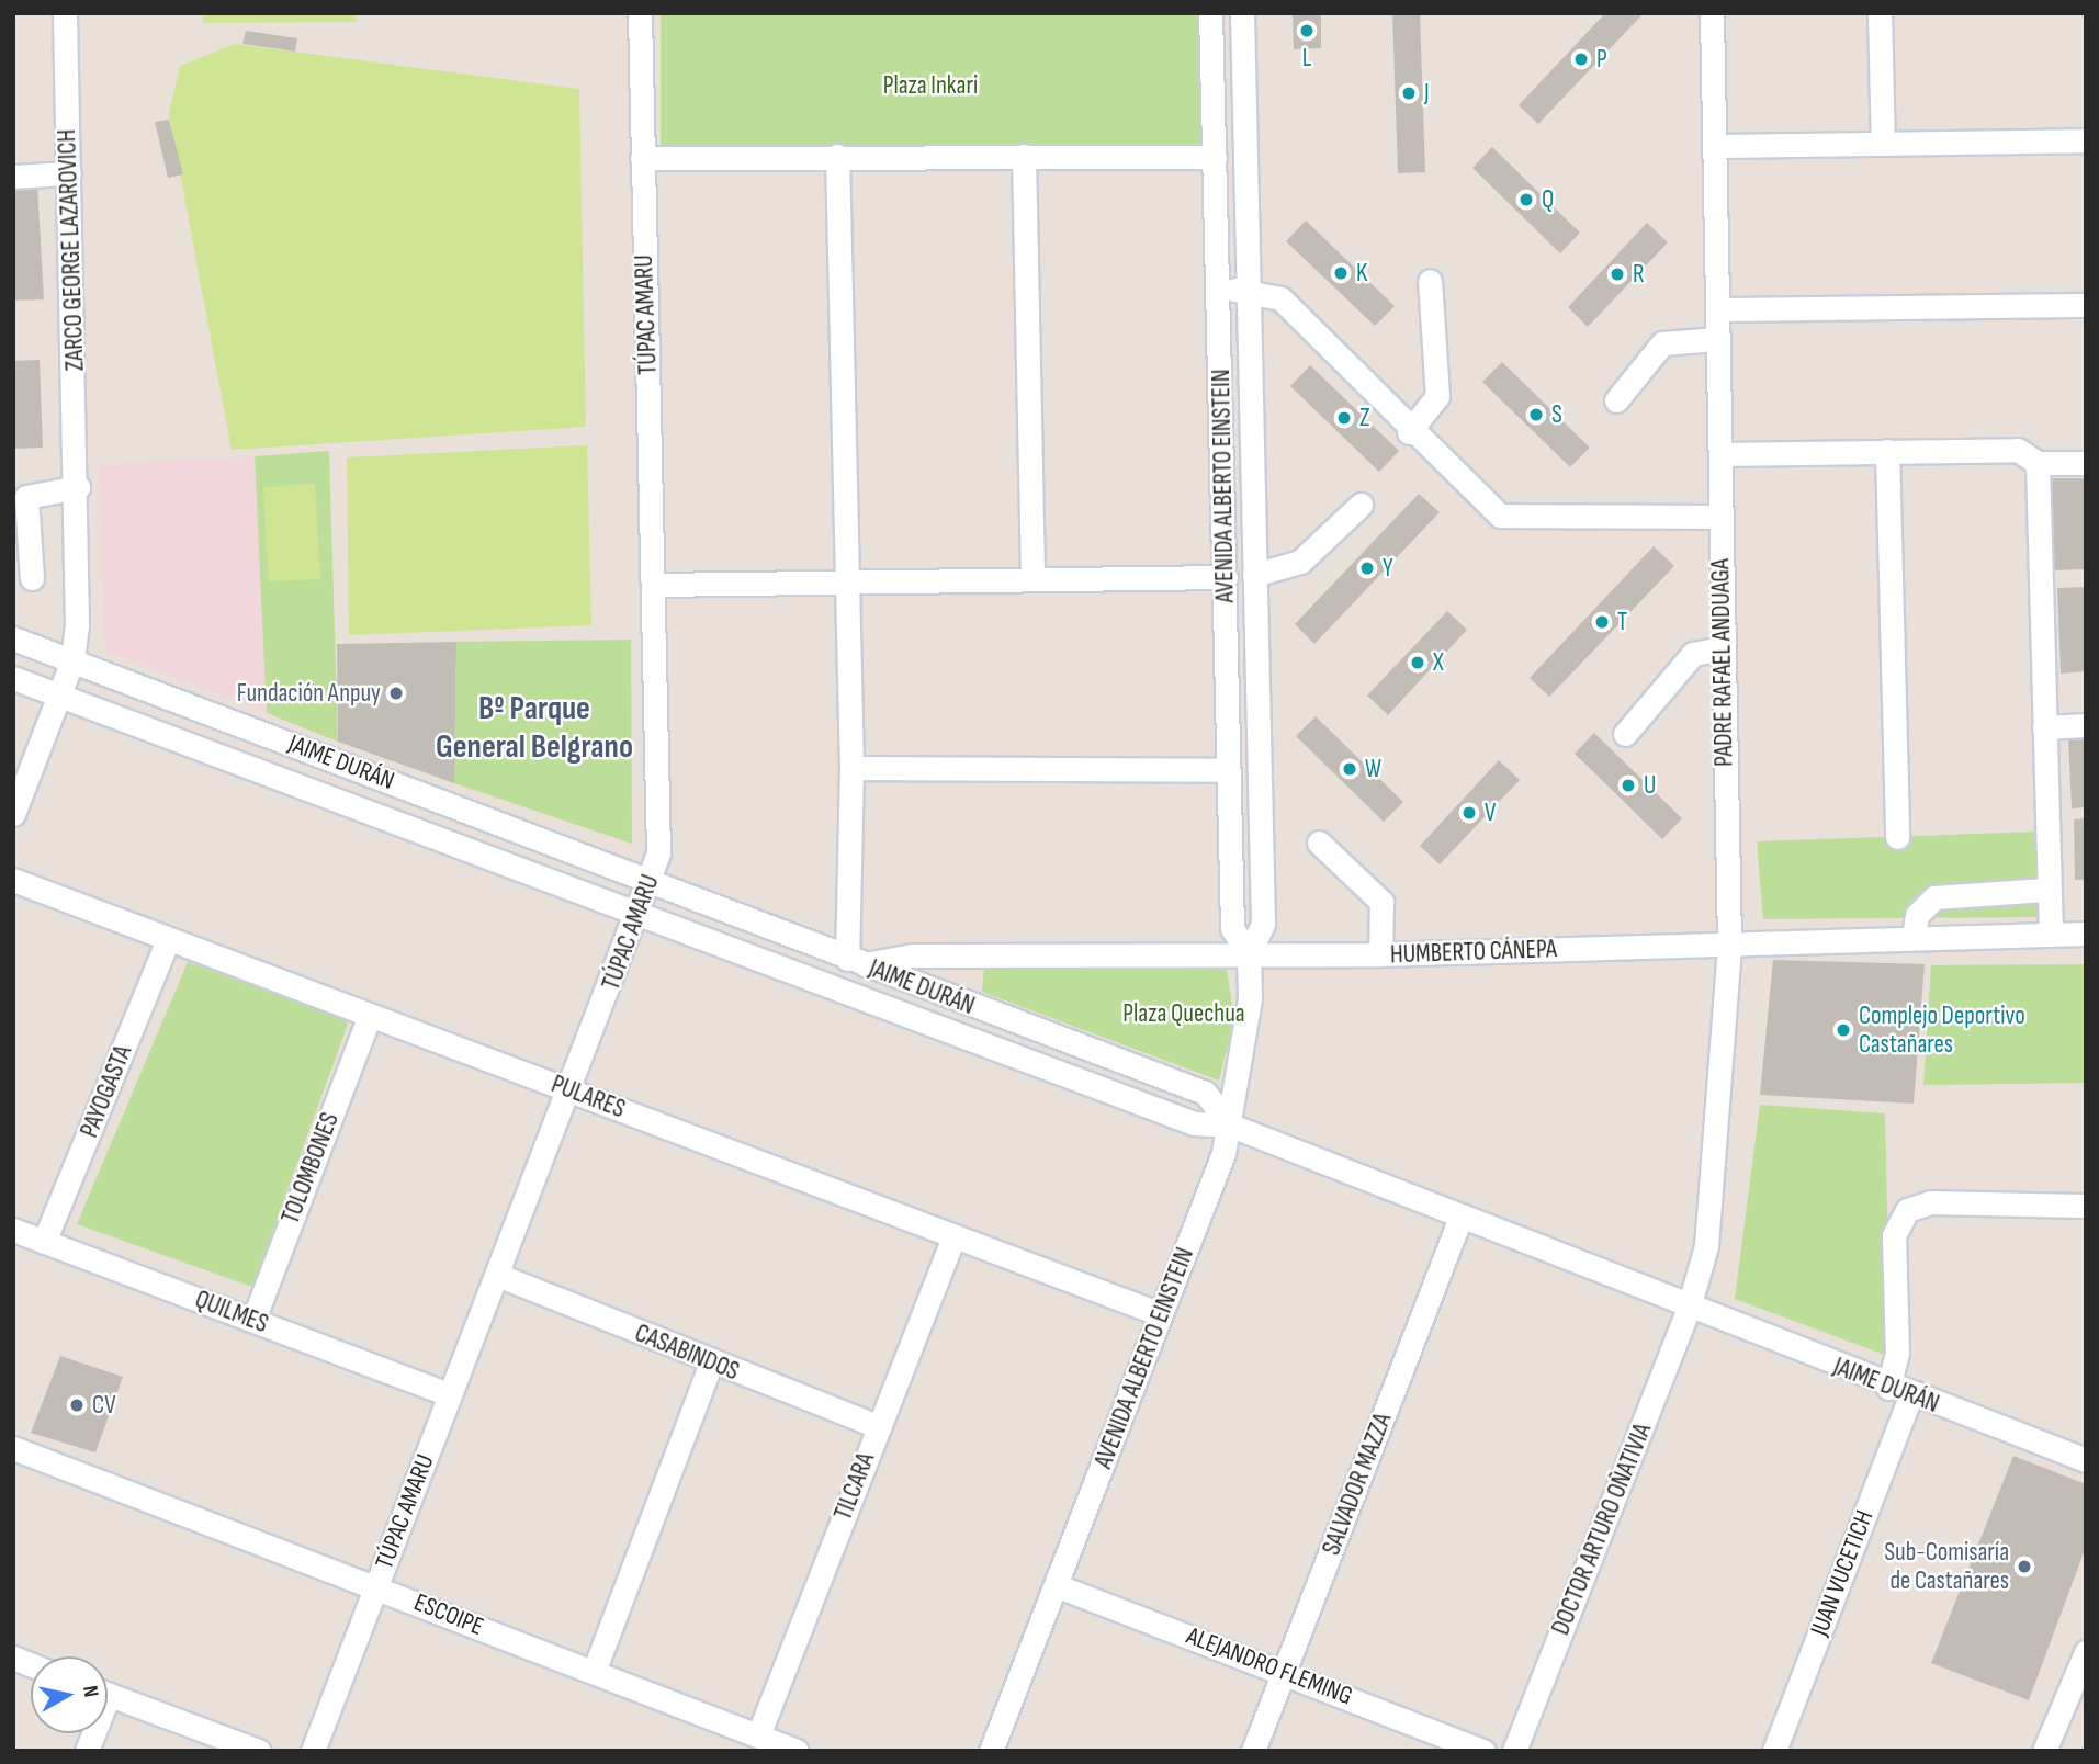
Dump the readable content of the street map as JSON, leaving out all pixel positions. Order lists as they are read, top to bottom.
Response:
{
  "streets": {
    "street": [
      "ZARCO GEORGE LAZAROVICH",
      "TÚPAC AMARU",
      "AVENIDA ALBERTO EINSTEIN",
      "PADRE RAFAEL ANDUAGA",
      "JAIME DURÁN",
      "HUMBERTO CÁNEPA",
      "PAYOGASTA",
      "PULARES",
      "TOLOMBONES",
      "QUILMES",
      "CASABINDOS",
      "SALVADOR MAZZA",
      "TILCARA",
      "DOCTOR ARTURO OÑATIVIA",
      "JUAN VUCETICH",
      "ESCOIPE",
      "ALEJANDRO FLEMING"
    ]
  },
  "crossings": [
    ["ZARCO GEORGE LAZAROVICH", "JAIME DURÁN"],
    ["TÚPAC AMARU", "JAIME DURÁN"],
    ["TÚPAC AMARU", "PULARES"],
    ["TÚPAC AMARU", "QUILMES"],
    ["TÚPAC AMARU", "CASABINDOS"],
    ["TÚPAC AMARU", "ESCOIPE"],
    ["AVENIDA ALBERTO EINSTEIN", "JAIME DURÁN"],
    ["AVENIDA ALBERTO EINSTEIN", "HUMBERTO CÁNEPA"],
    ["AVENIDA ALBERTO EINSTEIN", "PULARES"],
    ["AVENIDA ALBERTO EINSTEIN", "ALEJANDRO FLEMING"],
    ["PADRE RAFAEL ANDUAGA", "JAIME DURÁN"],
    ["PADRE RAFAEL ANDUAGA", "HUMBERTO CÁNEPA"],
    ["PADRE RAFAEL ANDUAGA", "DOCTOR ARTURO OÑATIVIA"],
    ["JAIME DURÁN", "HUMBERTO CÁNEPA"],
    ["JAIME DURÁN", "SALVADOR MAZZA"],
    ["JAIME DURÁN", "DOCTOR ARTURO OÑATIVIA"],
    ["JAIME DURÁN", "JUAN VUCETICH"],
    ["PAYOGASTA", "PULARES"],
    ["PAYOGASTA", "QUILMES"],
    ["PULARES", "TOLOMBONES"],
    ["PULARES", "TILCARA"],
    ["TOLOMBONES", "QUILMES"],
    ["CASABINDOS", "TILCARA"],
    ["SALVADOR MAZZA", "ALEJANDRO FLEMING"],
    ["TILCARA", "ESCOIPE"]
  ],
  "districts": ["Bº Parque General Belgrano"],
  "parks": ["Plaza Inkari", "Plaza Quechua"],
  "places": [
    "L",
    "P",
    "J",
    "Q",
    "K",
    "R",
    "S",
    "Z",
    "Y",
    "T",
    "X",
    "Fundación Anpuy",
    "W",
    "U",
    "V",
    "Complejo Deportivo Castañares",
    "CV",
    "Sub-Comisaría de Castañares"
  ],
  "north": "right"
}
